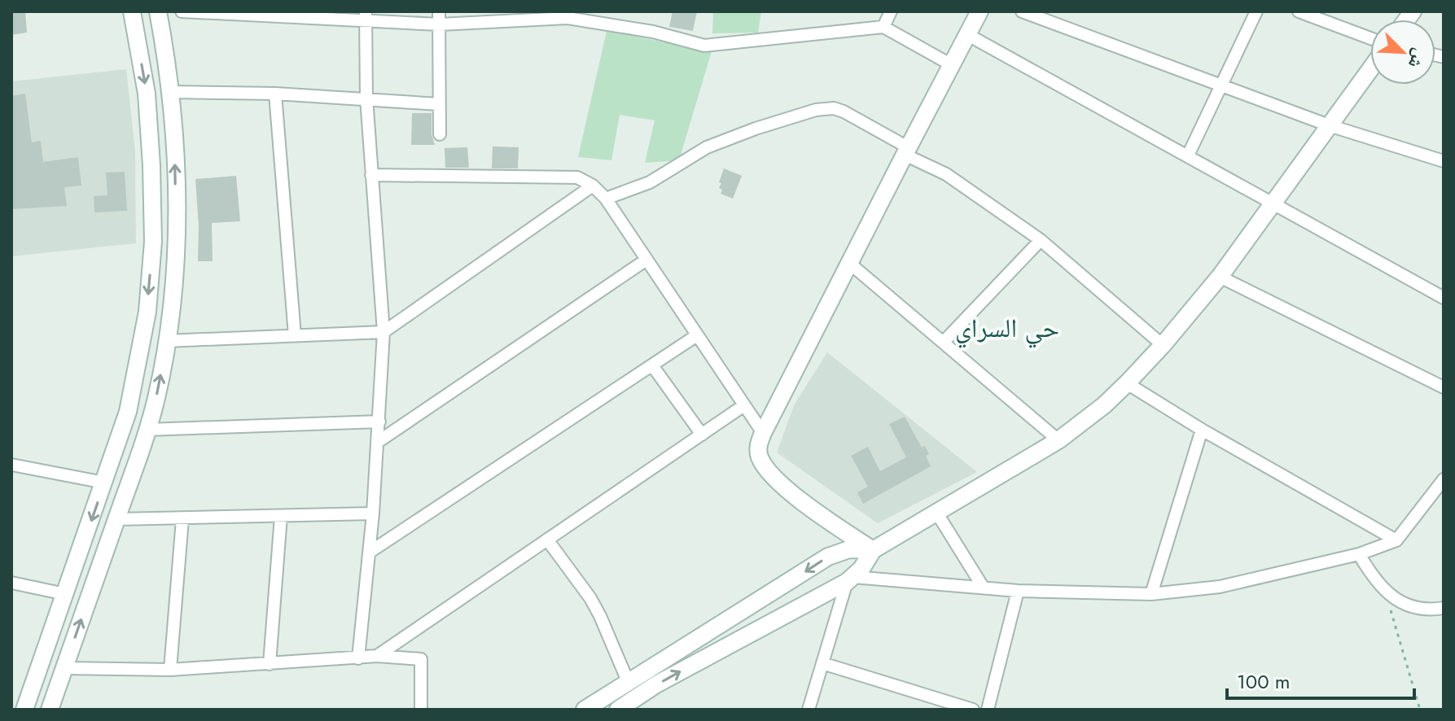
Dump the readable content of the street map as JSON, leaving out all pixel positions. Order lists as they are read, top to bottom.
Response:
{
  "districts": ["حي السراي"],
  "scale_bar": "100 m",
  "north": "bottom right"
}
